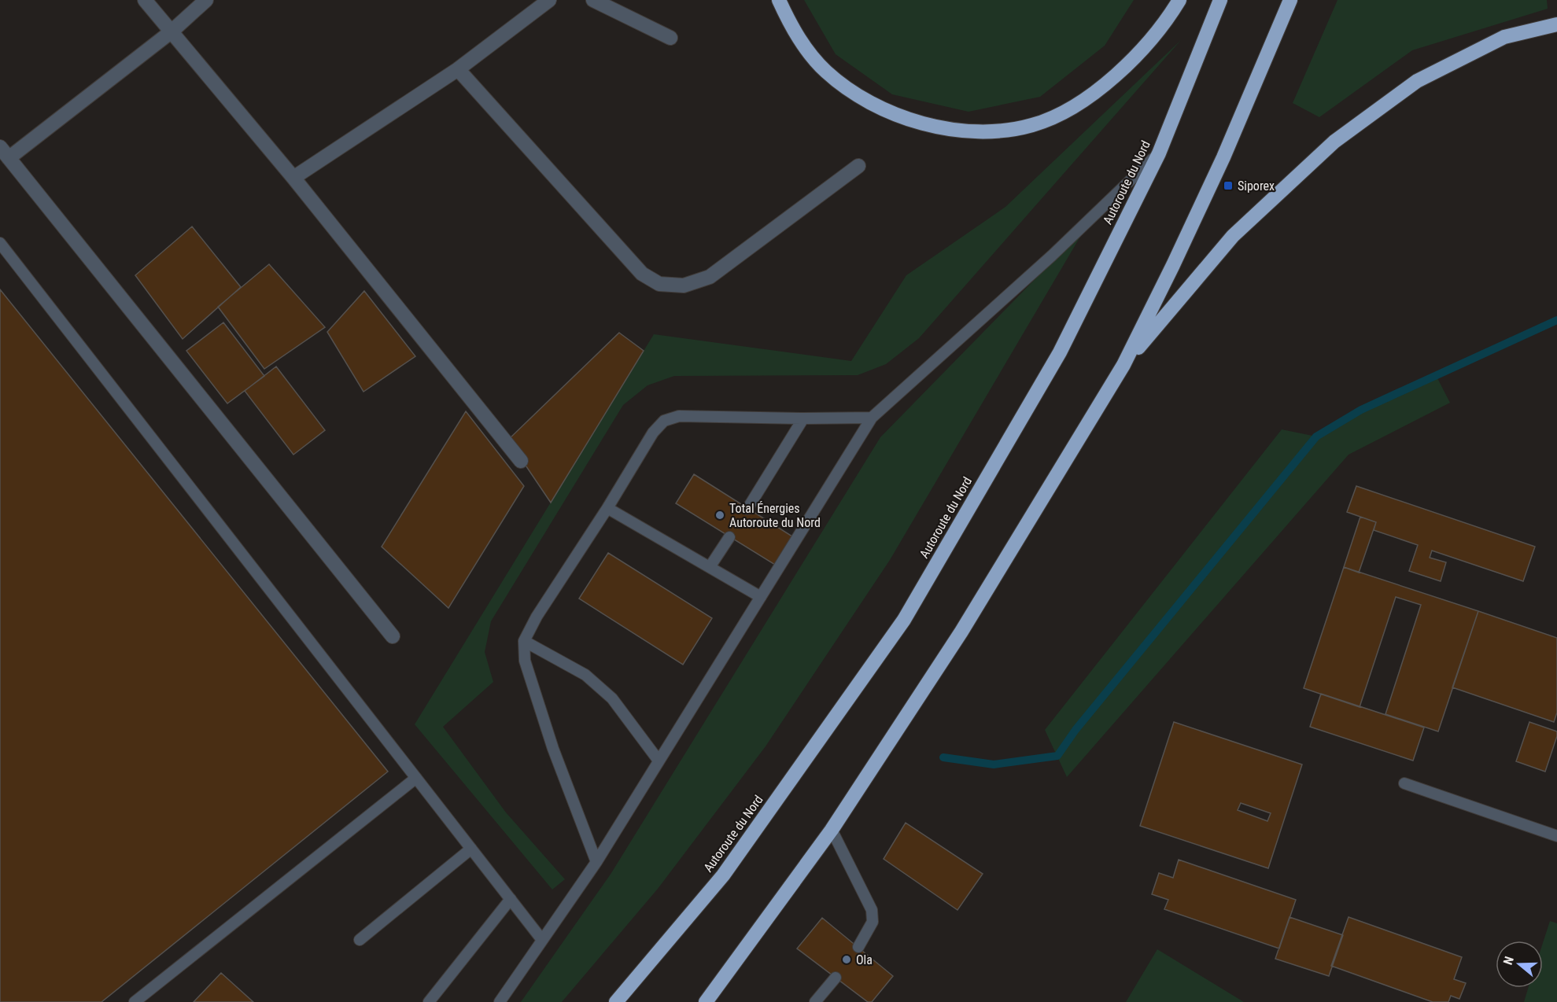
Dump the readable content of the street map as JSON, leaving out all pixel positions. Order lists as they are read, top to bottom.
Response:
{
  "streets": {
    "highway": ["Autoroute du Nord"]
  },
  "places": {
    "transit": ["Siporex"],
    "other": ["Total Énergies Autoroute du Nord", "Ola"]
  },
  "north": "left"
}
